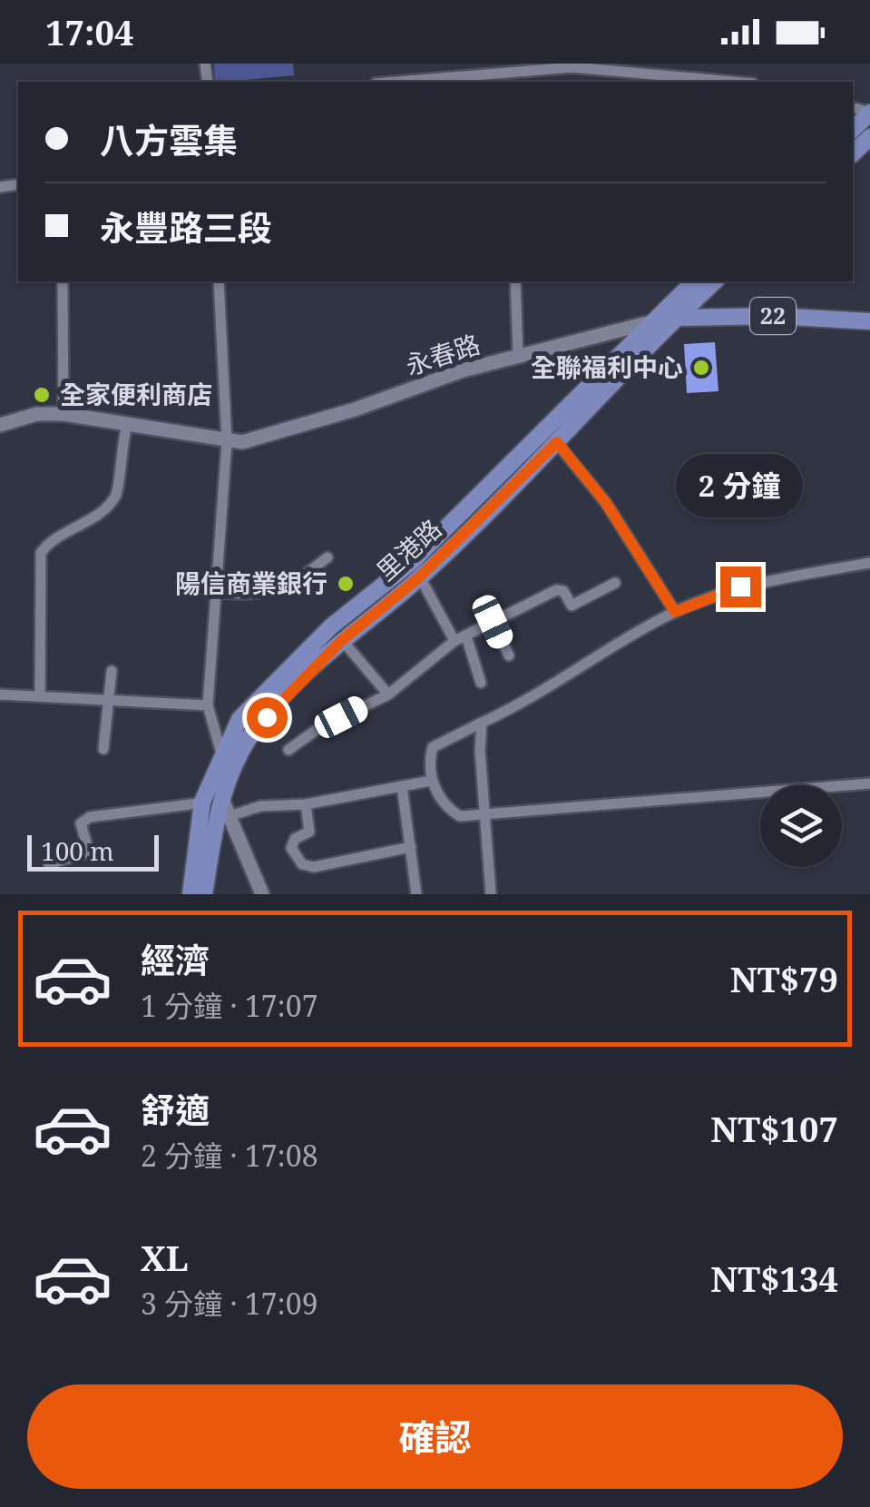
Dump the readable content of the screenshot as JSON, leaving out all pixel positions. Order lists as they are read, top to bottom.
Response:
{
  "streets": {
    "main road": ["22", "里港路"],
    "street": ["永春路"]
  },
  "crossings": [
    ["22", "永春路"],
    ["22", "里港路"],
    ["永春路", "里港路"]
  ],
  "places": ["全聯福利中心", "全家便利商店", "陽信商業銀行"],
  "scale_bar": "100 m",
  "page": {
    "status": "17:04",
    "banner": ["八方雲集", "永豐路三段"],
    "bubble": "2 分鐘",
    "scale": "100 m",
    "list": [
      {
        "name": "經濟",
        "note": "1 分鐘 · 17:07",
        "value": "NT$79"
      },
      {
        "name": "舒適",
        "note": "2 分鐘 · 17:08",
        "value": "NT$107"
      },
      {
        "name": "XL",
        "note": "3 分鐘 · 17:09",
        "value": "NT$134"
      }
    ],
    "buttons": "確認"
  }
}
